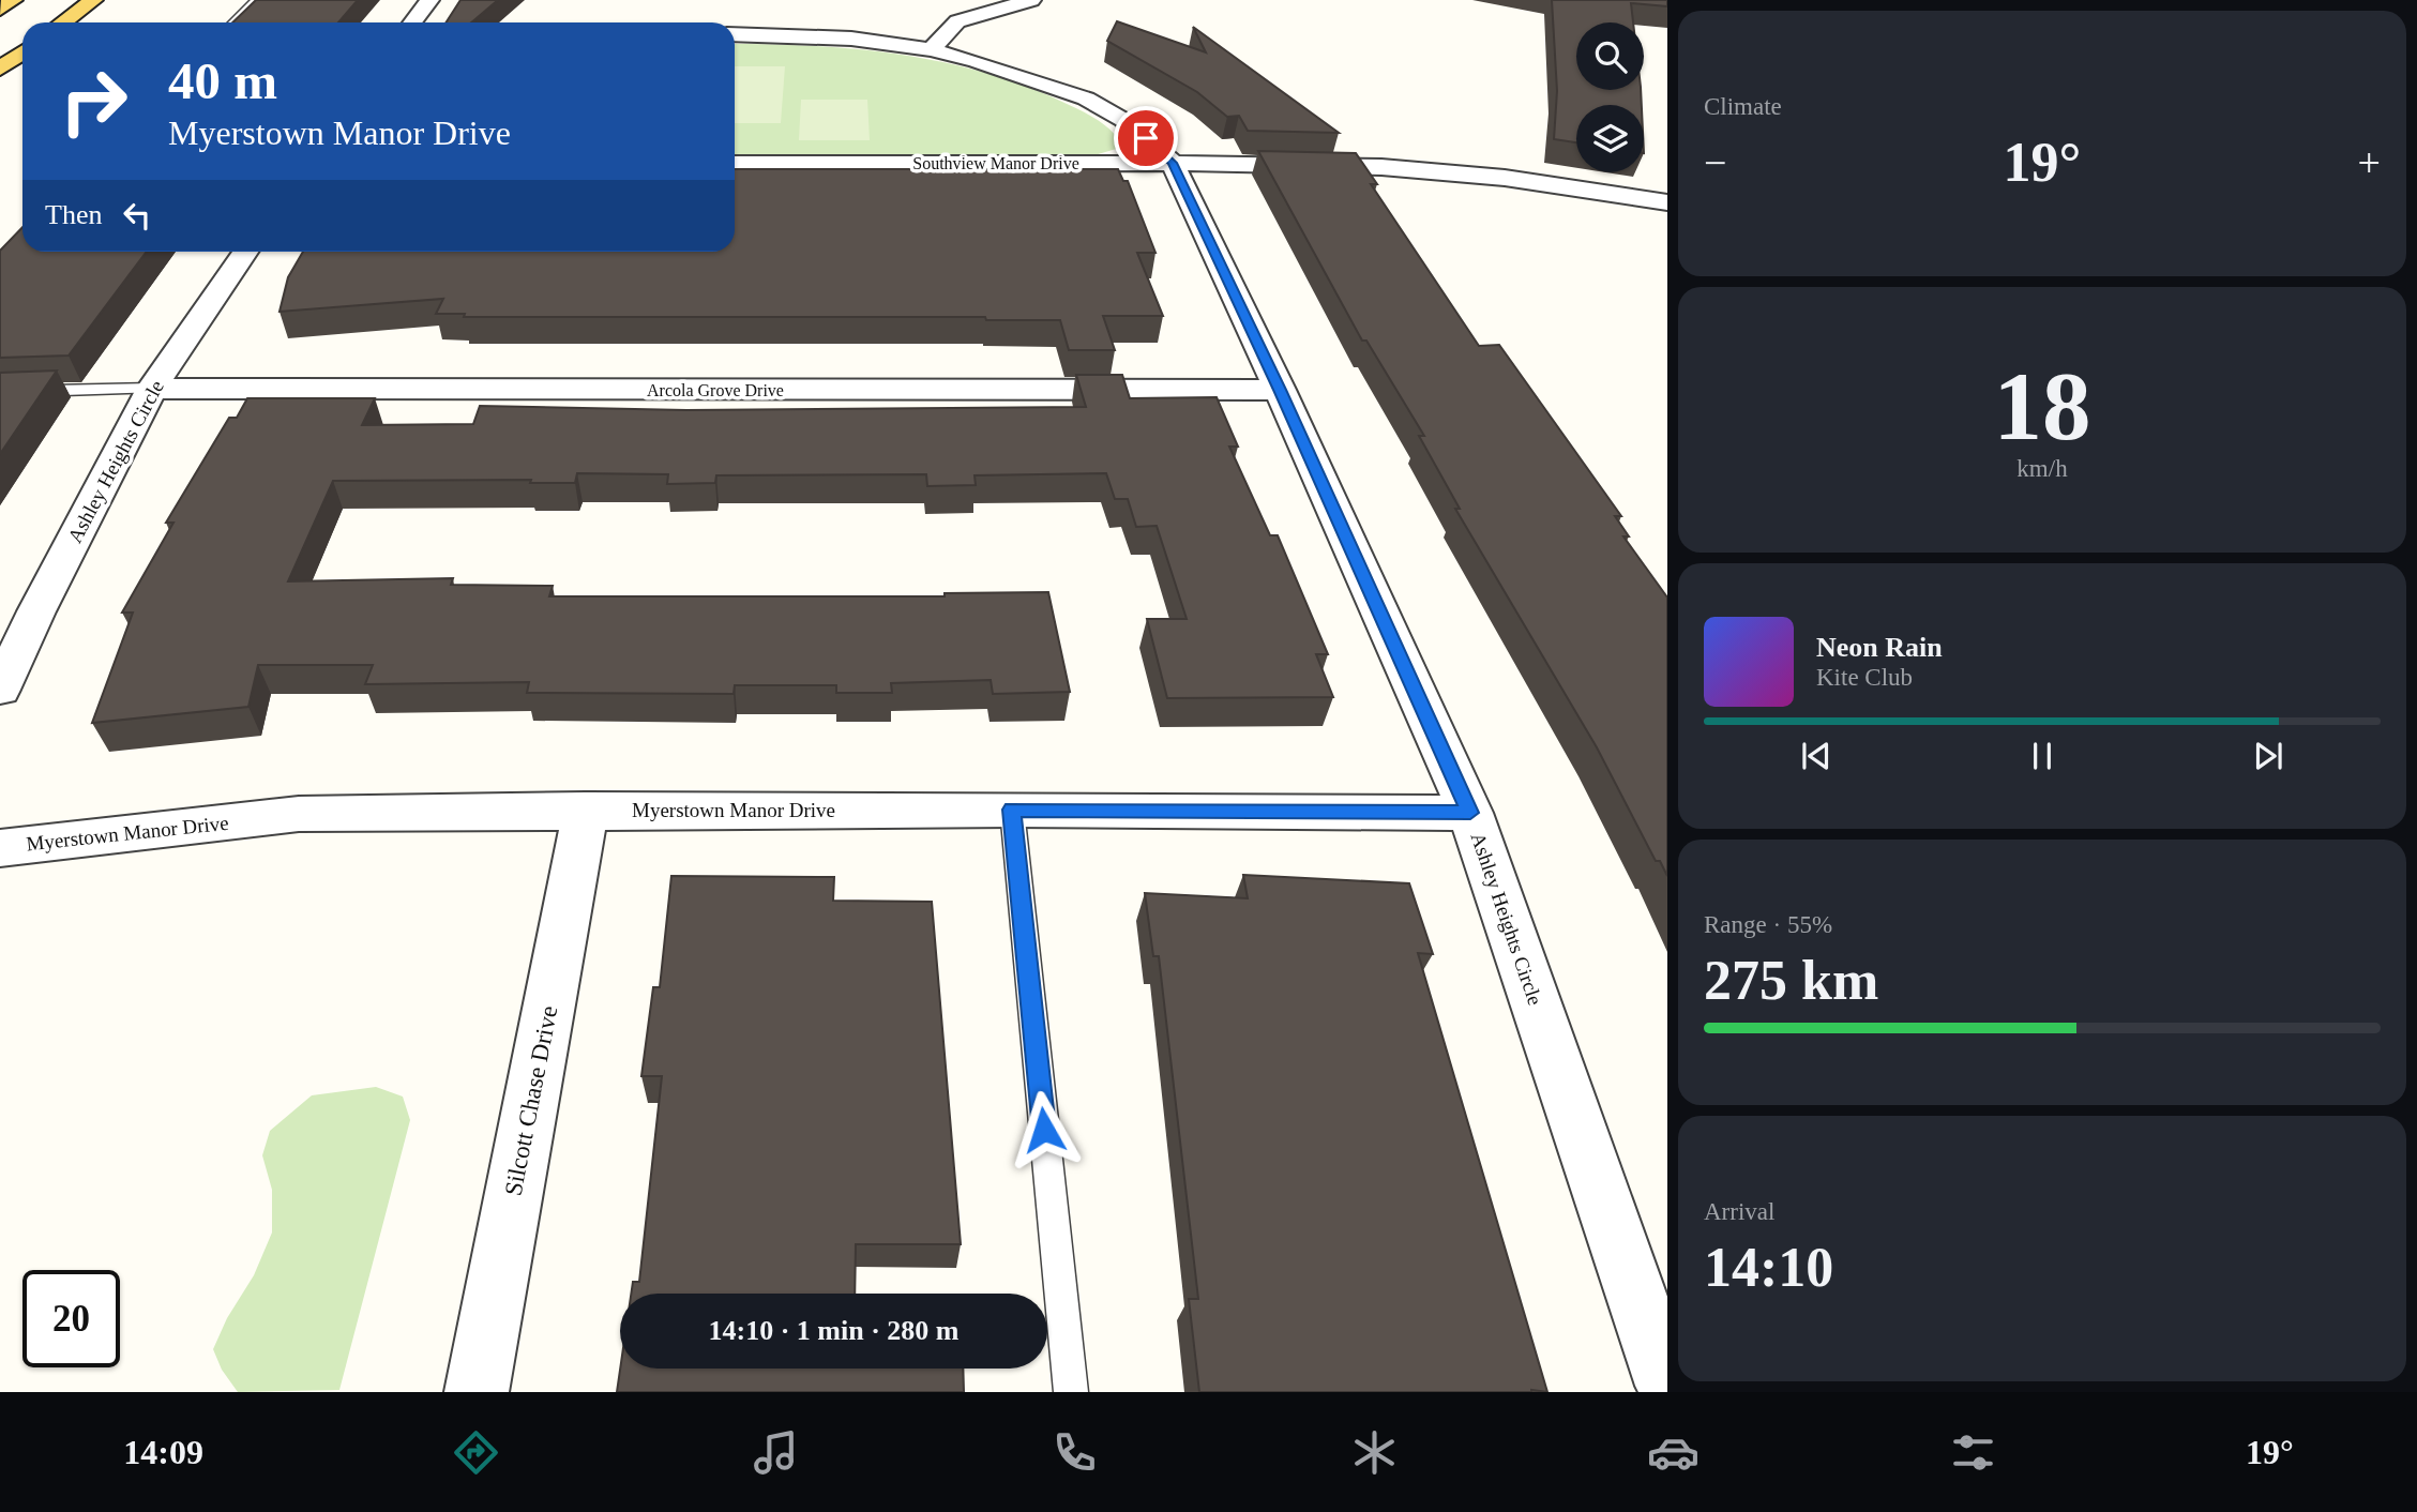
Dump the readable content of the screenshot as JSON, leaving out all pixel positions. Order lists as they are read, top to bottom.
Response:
{
  "streets": {
    "street": [
      "Southview Manor Drive",
      "Arcola Grove Drive",
      "Ashley Heights Circle",
      "Myerstown Manor Drive",
      "Silcott Chase Drive"
    ]
  },
  "crossings": [
    ["Southview Manor Drive", "Ashley Heights Circle"],
    ["Arcola Grove Drive", "Ashley Heights Circle"],
    ["Ashley Heights Circle", "Myerstown Manor Drive"],
    ["Myerstown Manor Drive", "Silcott Chase Drive"]
  ],
  "page": {
    "tile": [
      "Climate",
      ["18", "km/h"],
      ["Range · 55%", "275 km"],
      ["Arrival", "14:10"]
    ],
    "turn": ["40 m", "Myerstown Manor Drive"],
    "heat": ["−", "19°", "+"],
    "then": "Then",
    "song": ["Neon Rain", "Kite Club"],
    "limit": "20",
    "trip": "14:10 · 1 min · 280 m",
    "tabs": ["14:09", "19°"]
  }
}
